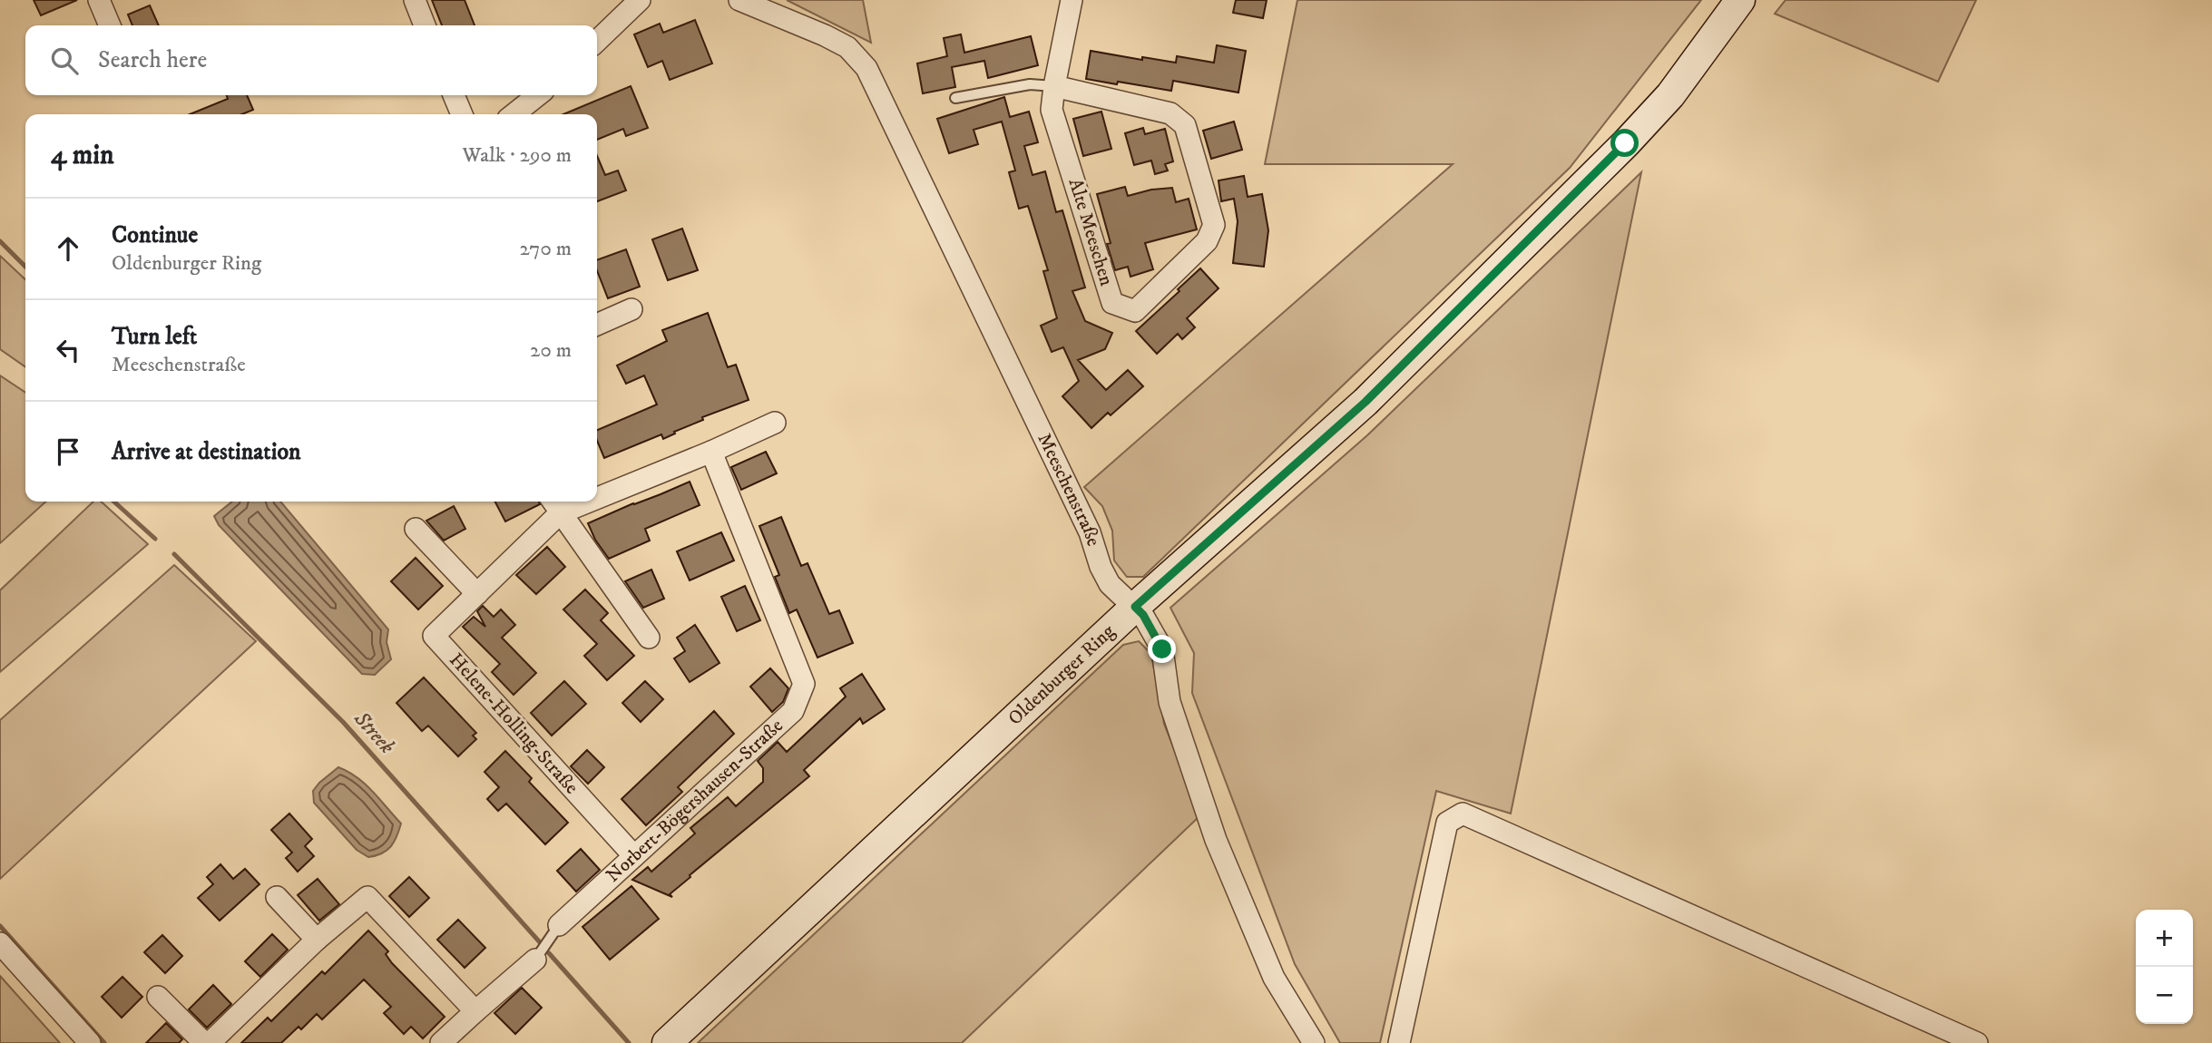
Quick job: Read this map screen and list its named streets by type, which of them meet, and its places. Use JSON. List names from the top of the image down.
{
  "streets": {
    "main road": ["Oldenburger Ring"],
    "street": [
      "Alte Meeschen",
      "Meeschenstraße",
      "Helene-Holling-Straße",
      "Norbert-Bögershausen-Straße"
    ]
  },
  "crossings": [
    ["Meeschenstraße", "Oldenburger Ring"],
    ["Helene-Holling-Straße", "Norbert-Bögershausen-Straße"]
  ],
  "water": ["Streek"],
  "page": {
    "search": "Search here",
    "heading": ["4 min", "Walk · 290 m"],
    "list": [
      ["Continue", "Oldenburger Ring", "270 m"],
      ["Turn left", "Meeschenstraße", "20 m"],
      "Arrive at destination"
    ],
    "map_buttons": ["+", "−"]
  }
}
